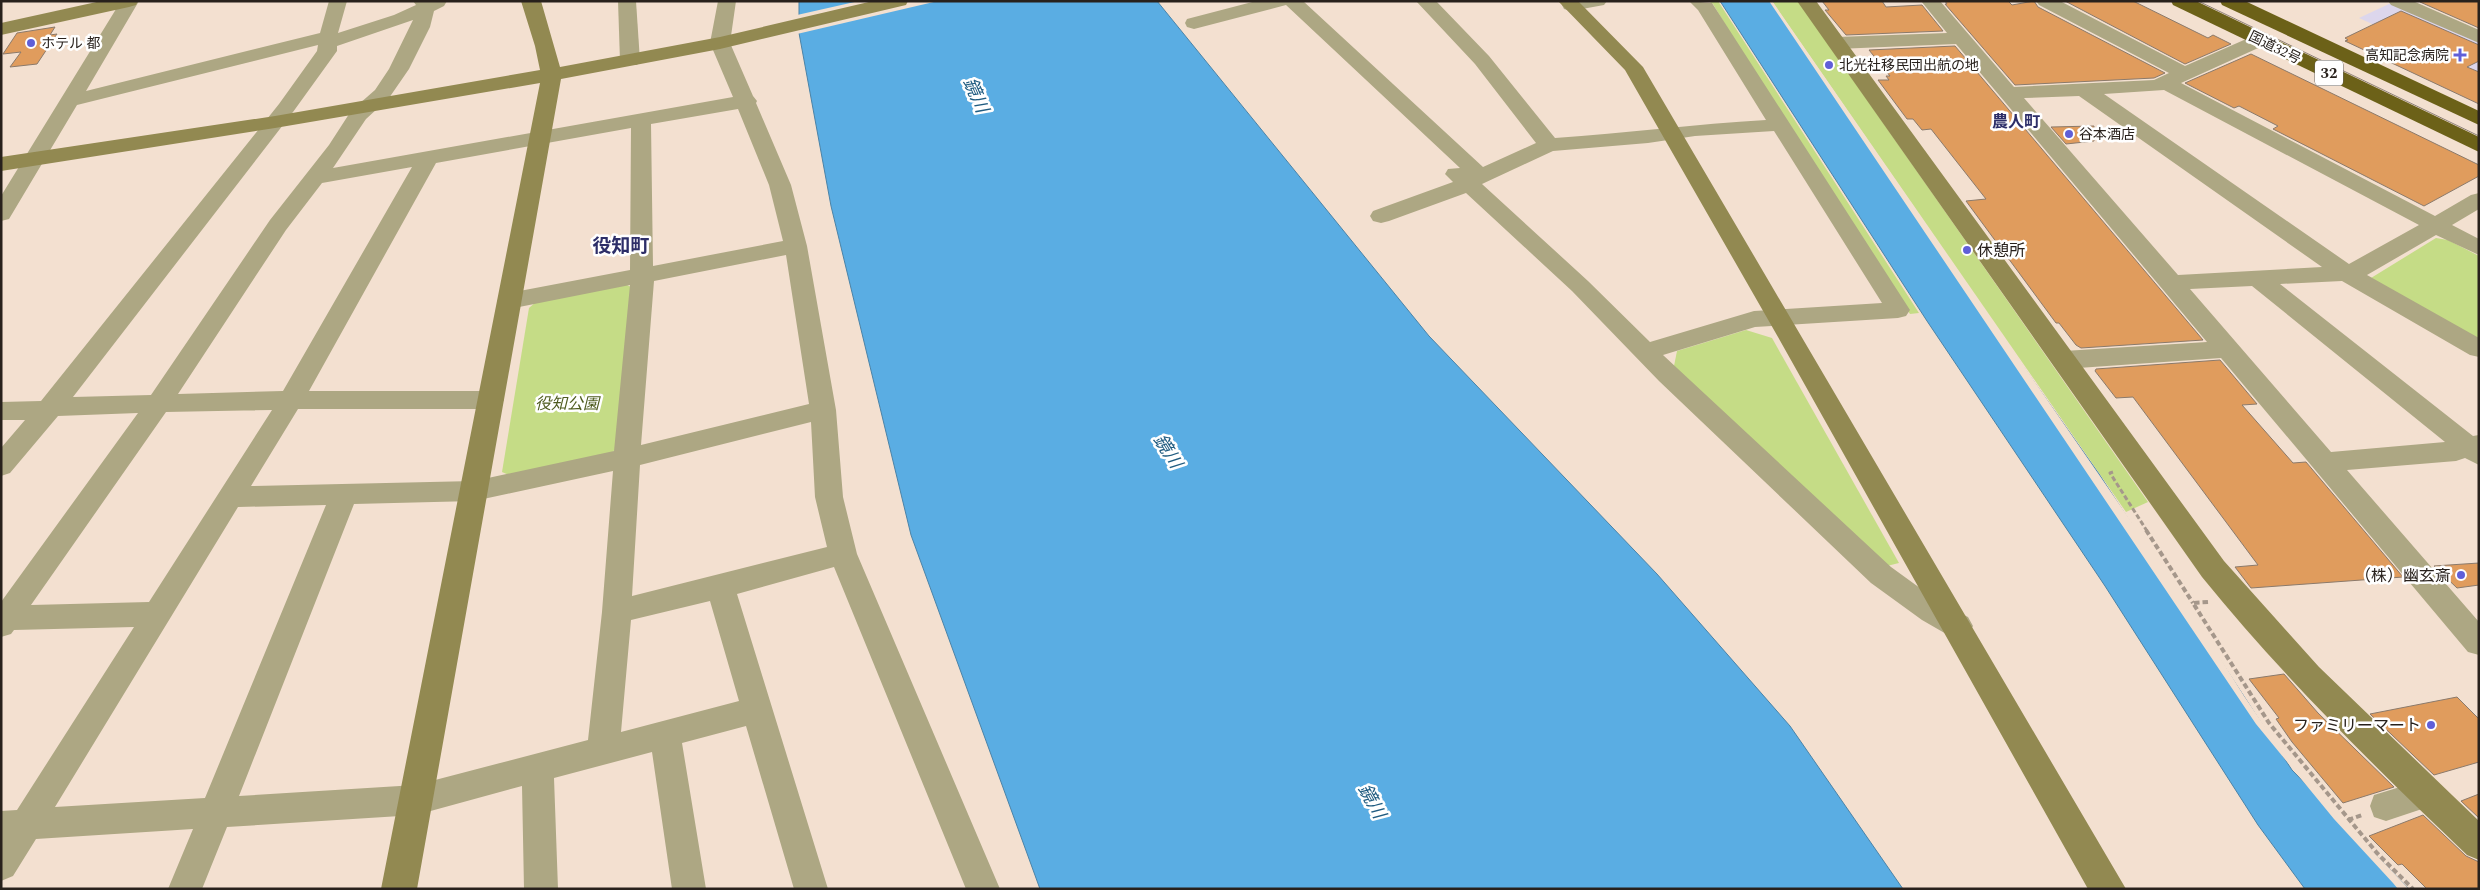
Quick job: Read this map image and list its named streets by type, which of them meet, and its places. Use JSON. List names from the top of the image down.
{
  "streets": {
    "highway": ["国道32号", "32"]
  },
  "districts": ["農人町", "役知町"],
  "water": ["鏡川"],
  "parks": ["役知公園"],
  "places": {
    "other": [
      "ホテル 都",
      "北光社移民団出航の地",
      "谷本酒店",
      "休憩所",
      "（株）幽玄斎",
      "ファミリーマート"
    ],
    "health": ["高知記念病院"]
  }
}
